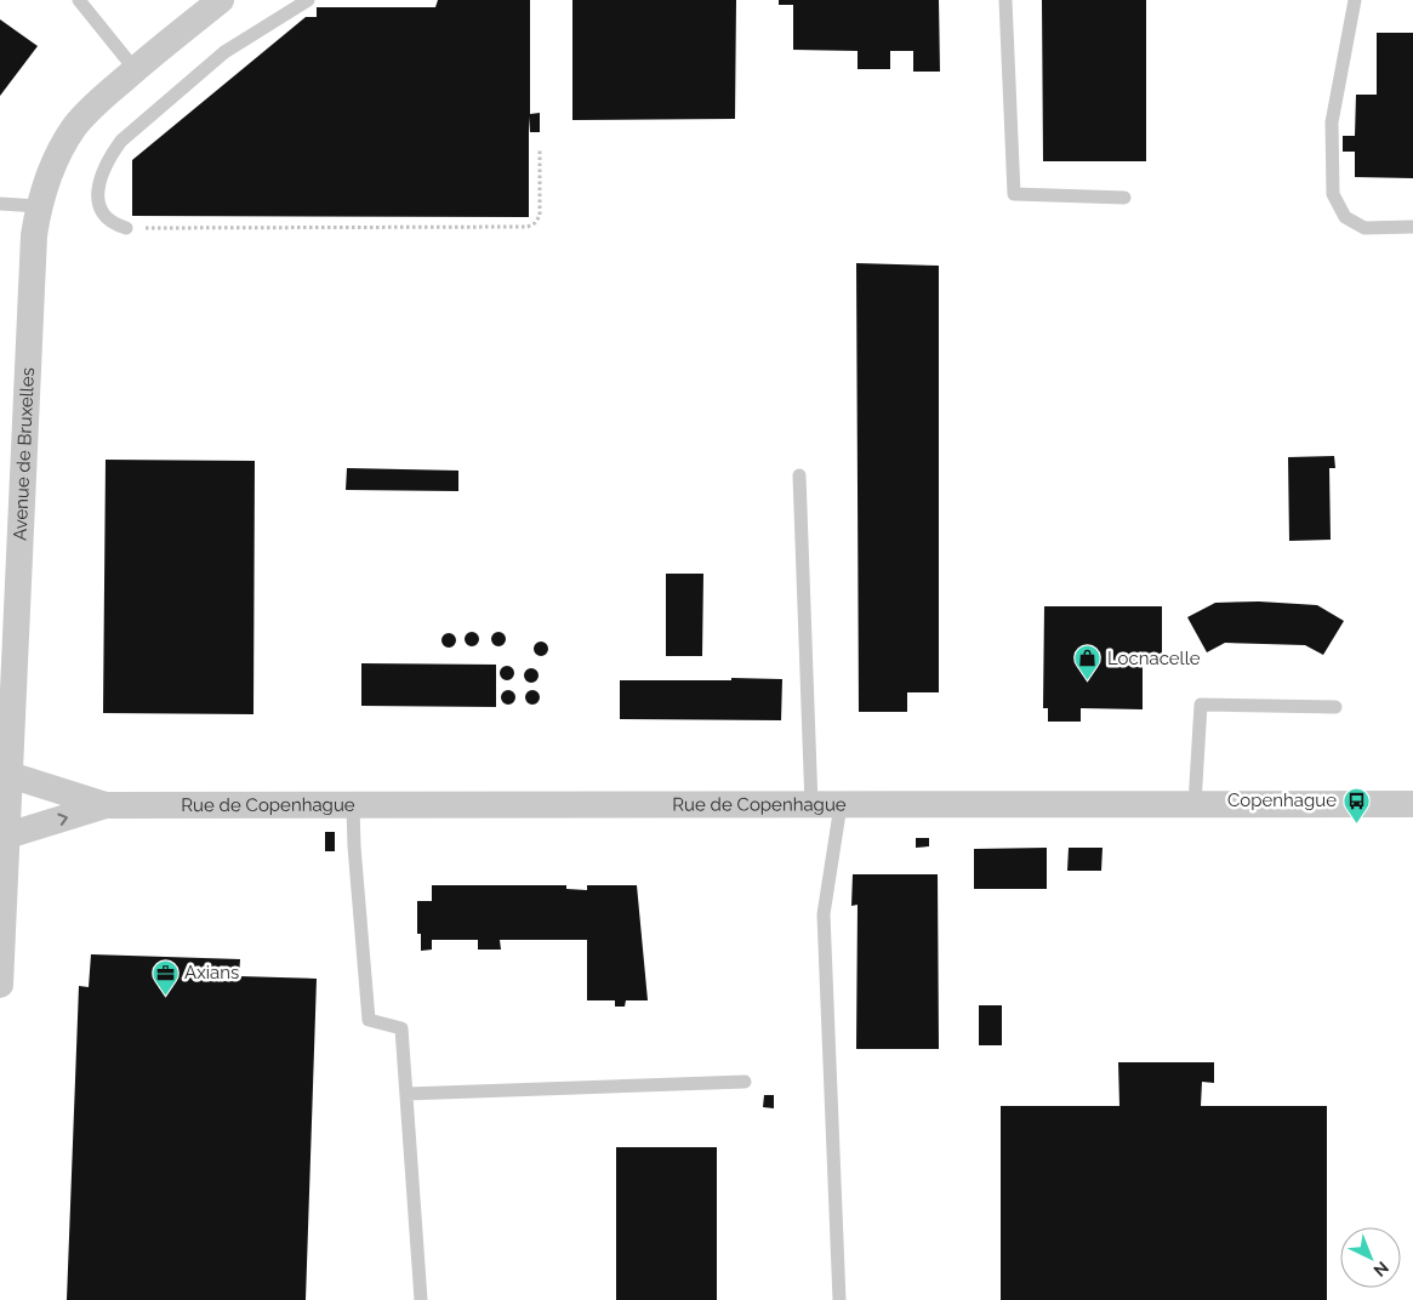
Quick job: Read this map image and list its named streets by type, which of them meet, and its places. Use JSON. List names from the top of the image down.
{
  "streets": {
    "street": ["Avenue de Bruxelles", "Rue de Copenhague"]
  },
  "crossings": [
    ["Avenue de Bruxelles", "Rue de Copenhague"]
  ],
  "places": {
    "shop": ["Locnacelle"],
    "bus stop": ["Copenhague"],
    "office": ["Axians"]
  },
  "north": "bottom right"
}
